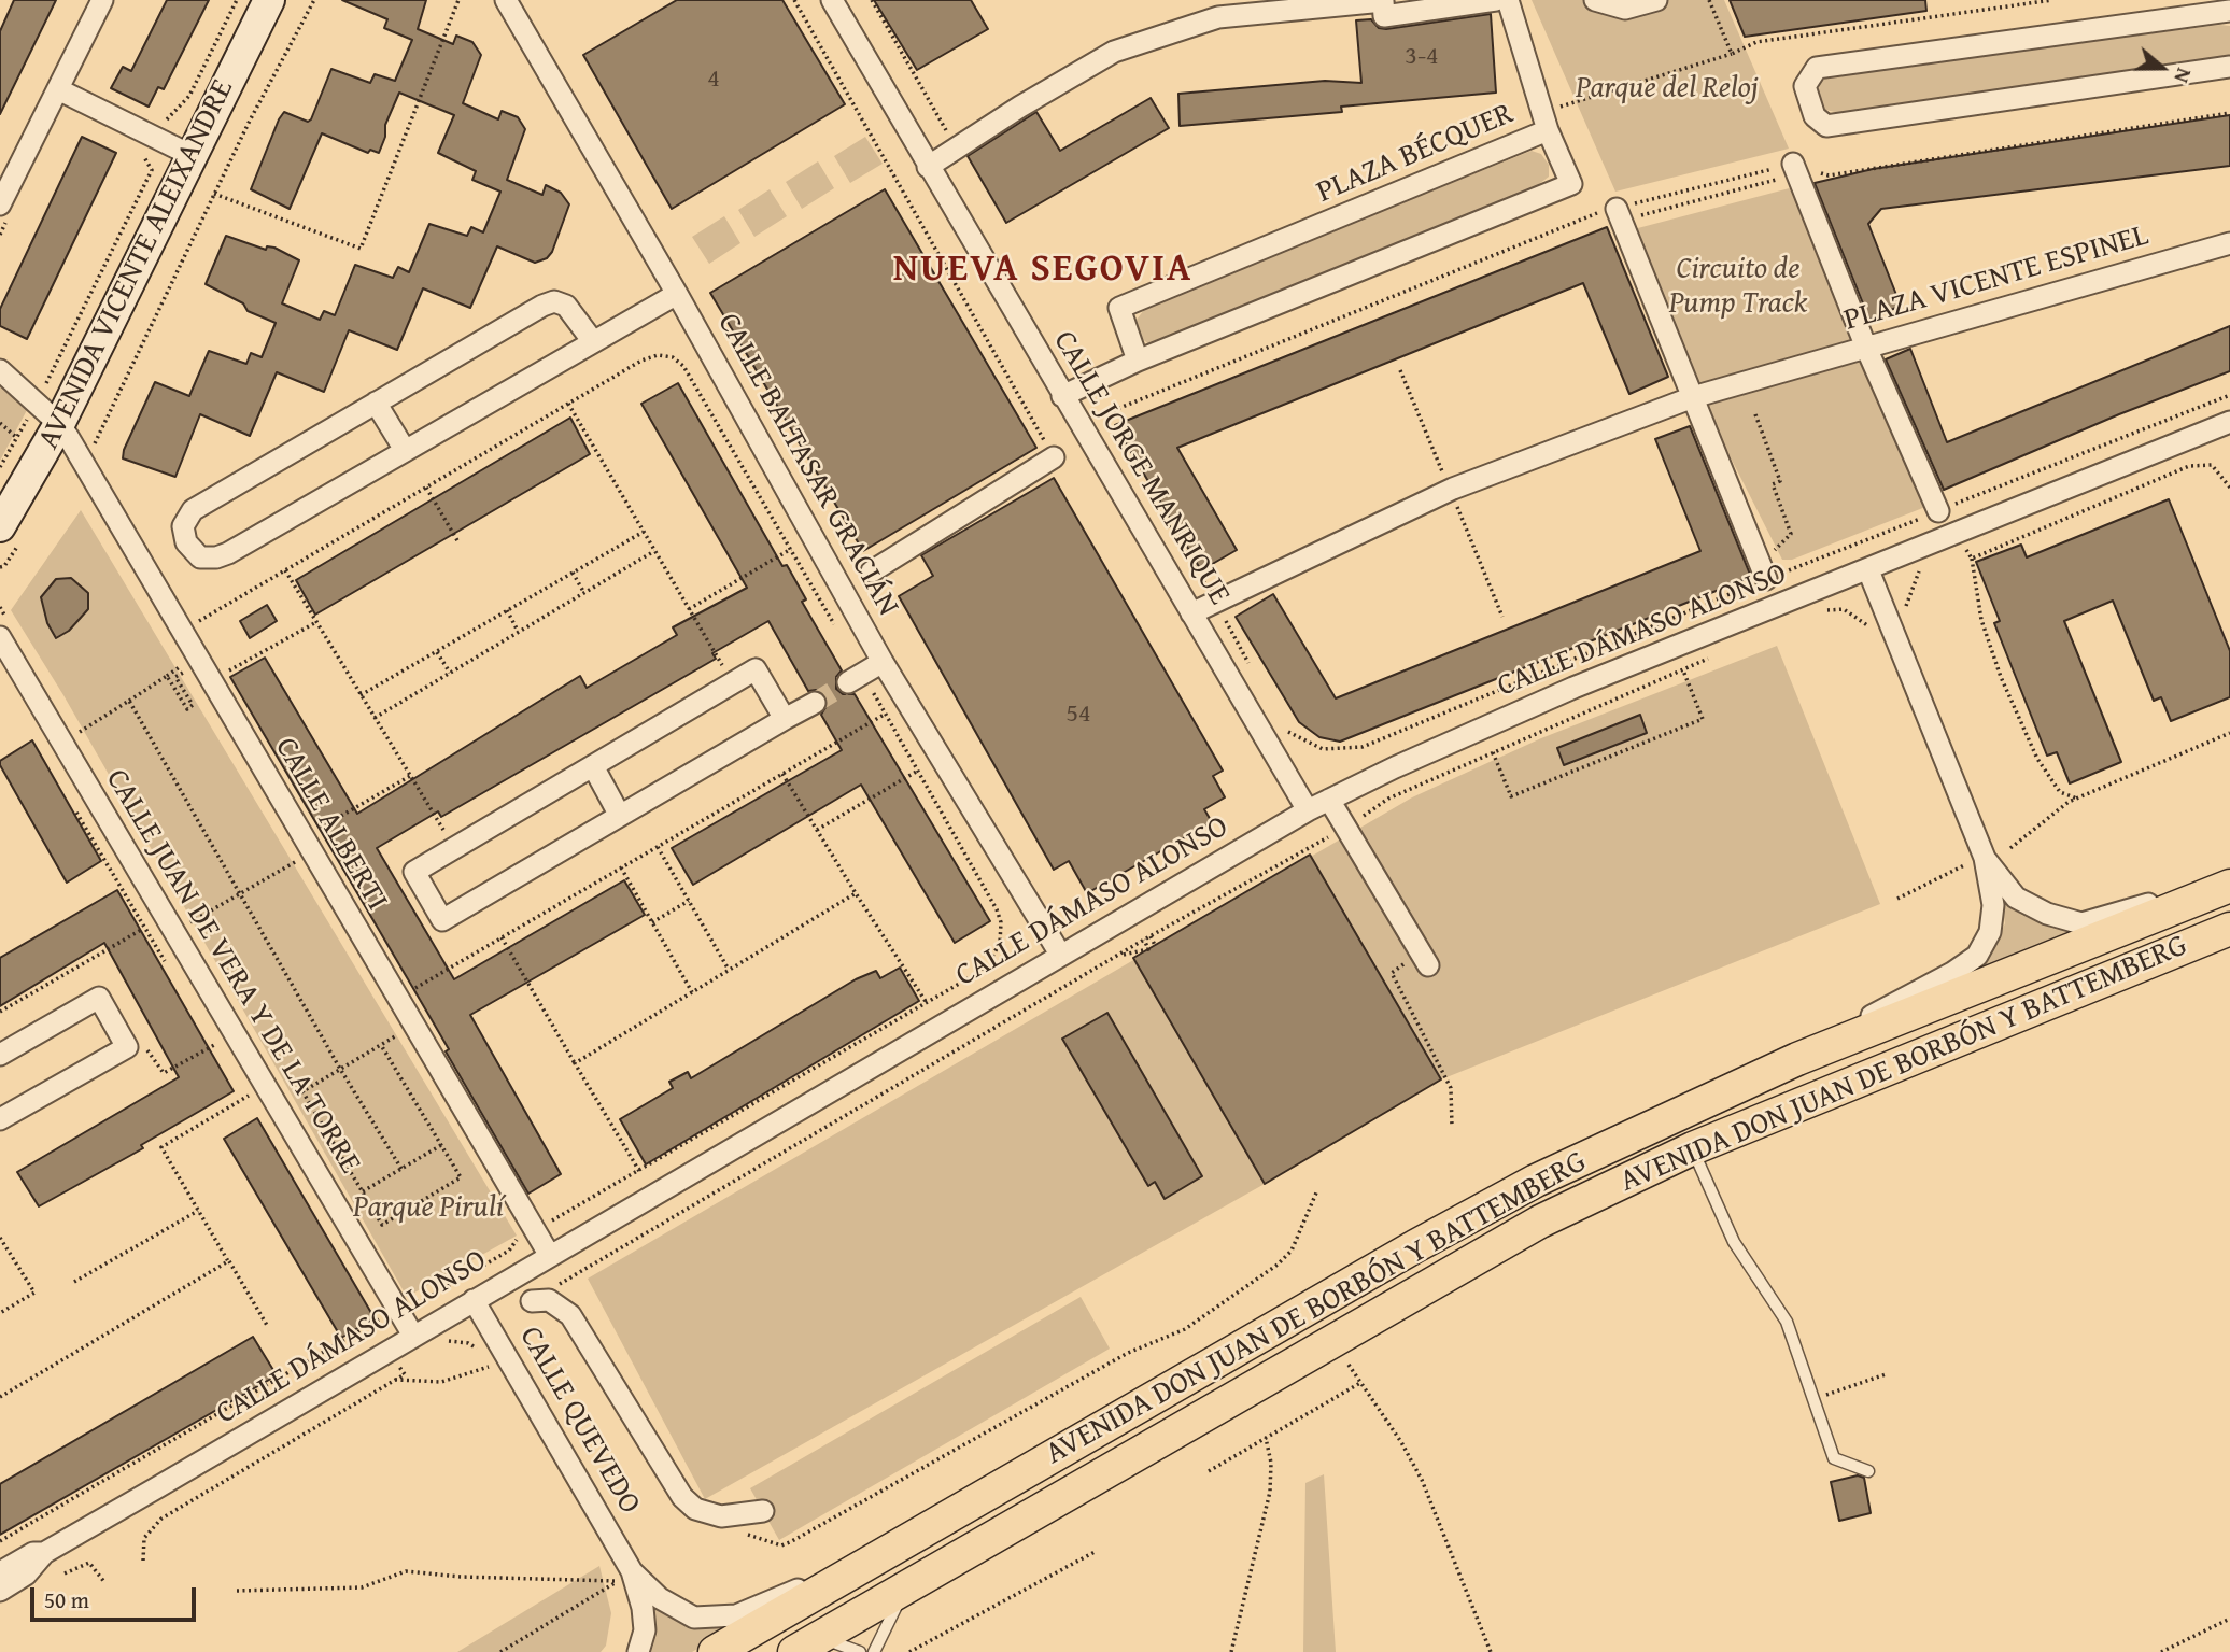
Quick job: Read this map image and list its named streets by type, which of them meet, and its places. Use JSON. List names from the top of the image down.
{
  "streets": {
    "main road": ["AVENIDA DON JUAN DE BORBÓN Y BATTEMBERG"],
    "street": [
      "PLAZA BÉCQUER",
      "AVENIDA VICENTE ALEIXANDRE",
      "PLAZA VICENTE ESPINEL",
      "CALLE BALTASAR GRACIÁN",
      "CALLE JORGE MANRIQUE",
      "CALLE DÁMASO ALONSO",
      "CALLE ALBERTI",
      "CALLE JUAN DE VERA Y DE LA TORRE",
      "CALLE QUEVEDO"
    ]
  },
  "crossings": [
    ["PLAZA BÉCQUER", "CALLE JORGE MANRIQUE"],
    ["AVENIDA VICENTE ALEIXANDRE", "CALLE ALBERTI"],
    ["PLAZA VICENTE ESPINEL", "CALLE JORGE MANRIQUE"],
    ["CALLE BALTASAR GRACIÁN", "CALLE DÁMASO ALONSO"],
    ["CALLE JORGE MANRIQUE", "CALLE DÁMASO ALONSO"],
    ["CALLE DÁMASO ALONSO", "CALLE ALBERTI"],
    ["CALLE DÁMASO ALONSO", "CALLE JUAN DE VERA Y DE LA TORRE"],
    ["CALLE DÁMASO ALONSO", "CALLE QUEVEDO"],
    ["AVENIDA DON JUAN DE BORBÓN Y BATTEMBERG", "CALLE QUEVEDO"]
  ],
  "districts": ["NUEVA SEGOVIA"],
  "parks": ["Parque del Reloj", "Circuito de Pump Track", "Parque Pirulí"],
  "house_numbers": ["3-4", "4", "54"],
  "scale_bar": "50 m",
  "north": "right"
}
